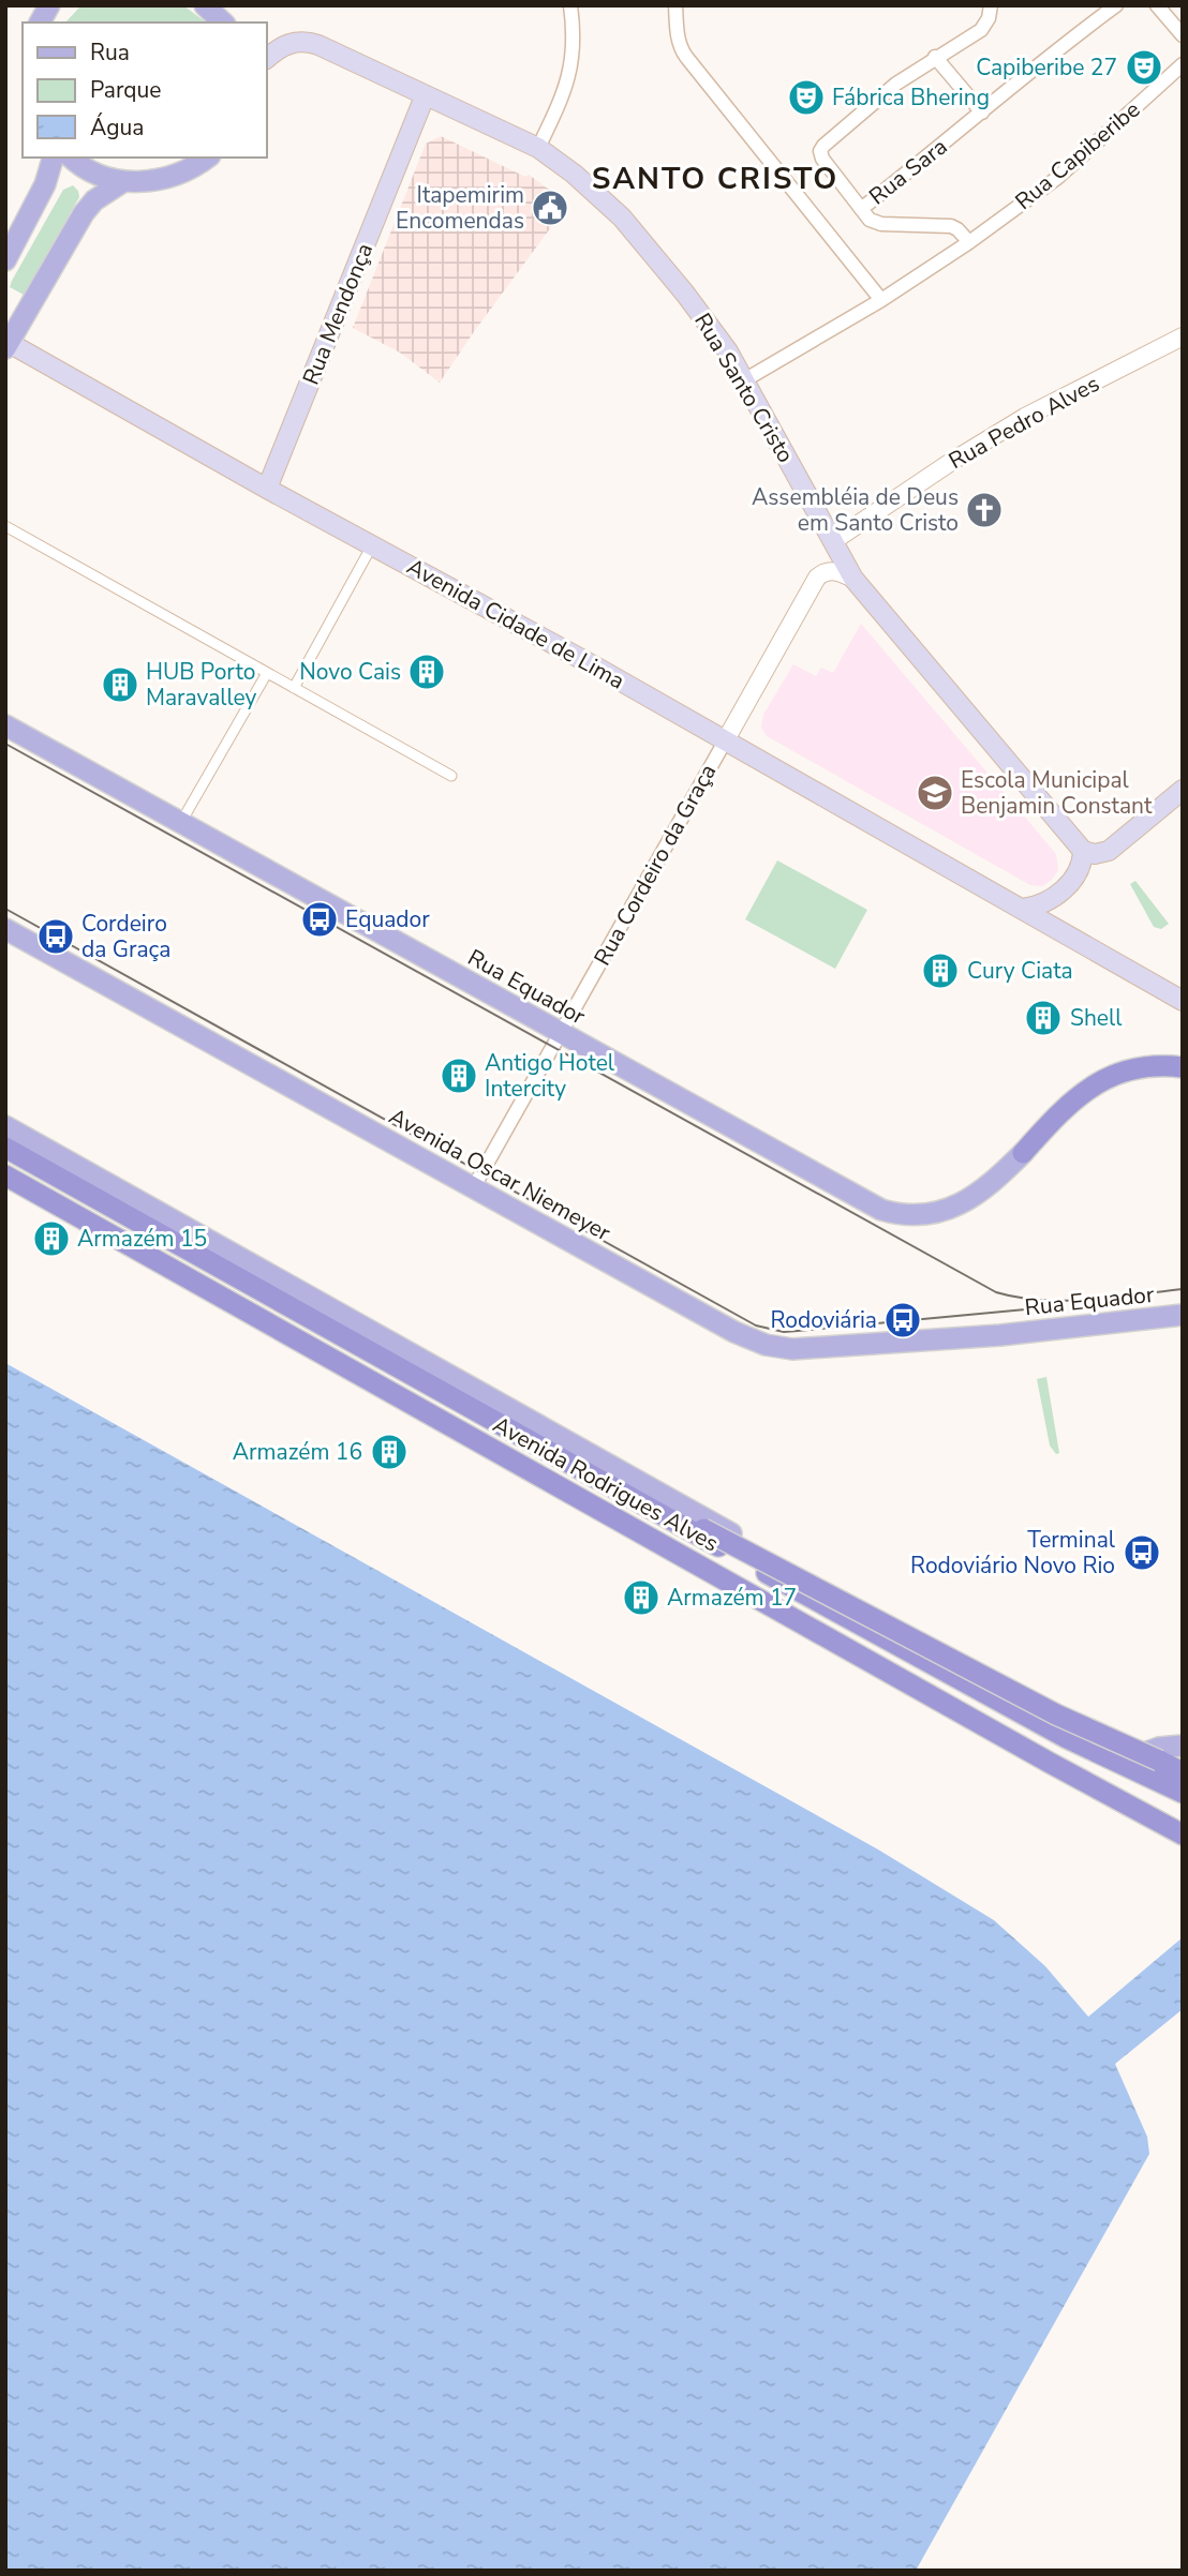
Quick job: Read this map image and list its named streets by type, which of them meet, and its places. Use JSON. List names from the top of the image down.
{
  "streets": {
    "highway": ["Avenida Rodrigues Alves"],
    "main road": [
      "Rua Mendonça",
      "Rua Santo Cristo",
      "Avenida Cidade de Lima",
      "Rua Equador",
      "Avenida Oscar Niemeyer"
    ],
    "street": [
      "Rua Capiberibe",
      "Rua Sara",
      "Rua Pedro Alves",
      "Rua Cordeiro da Graça"
    ]
  },
  "crossings": [
    ["Rua Capiberibe", "Rua Sara"],
    ["Rua Mendonça", "Rua Santo Cristo"],
    ["Rua Mendonça", "Avenida Cidade de Lima"],
    ["Rua Santo Cristo", "Rua Pedro Alves"],
    ["Rua Santo Cristo", "Rua Cordeiro da Graça"],
    ["Avenida Cidade de Lima", "Rua Cordeiro da Graça"],
    ["Rua Cordeiro da Graça", "Rua Equador"],
    ["Rua Cordeiro da Graça", "Avenida Oscar Niemeyer"],
    ["Rua Equador", "Avenida Oscar Niemeyer"]
  ],
  "districts": ["SANTO CRISTO"],
  "places": {
    "theatre": ["Capiberibe 27", "Fábrica Bhering"],
    "public building": ["Itapemirim Encomendas"],
    "church": ["Assembléia de Deus em Santo Cristo"],
    "building": [
      "Novo Cais",
      "HUB Porto Maravalley",
      "Cury Ciata",
      "Shell",
      "Antigo Hotel Intercity",
      "Armazém 15",
      "Armazém 16",
      "Armazém 17"
    ],
    "school or university": ["Escola Municipal Benjamin Constant"],
    "bus stop": [
      "Equador",
      "Cordeiro da Graça",
      "Rodoviária",
      "Terminal Rodoviário Novo Rio"
    ]
  },
  "legend": ["Rua", "Parque", "Água"]
}
